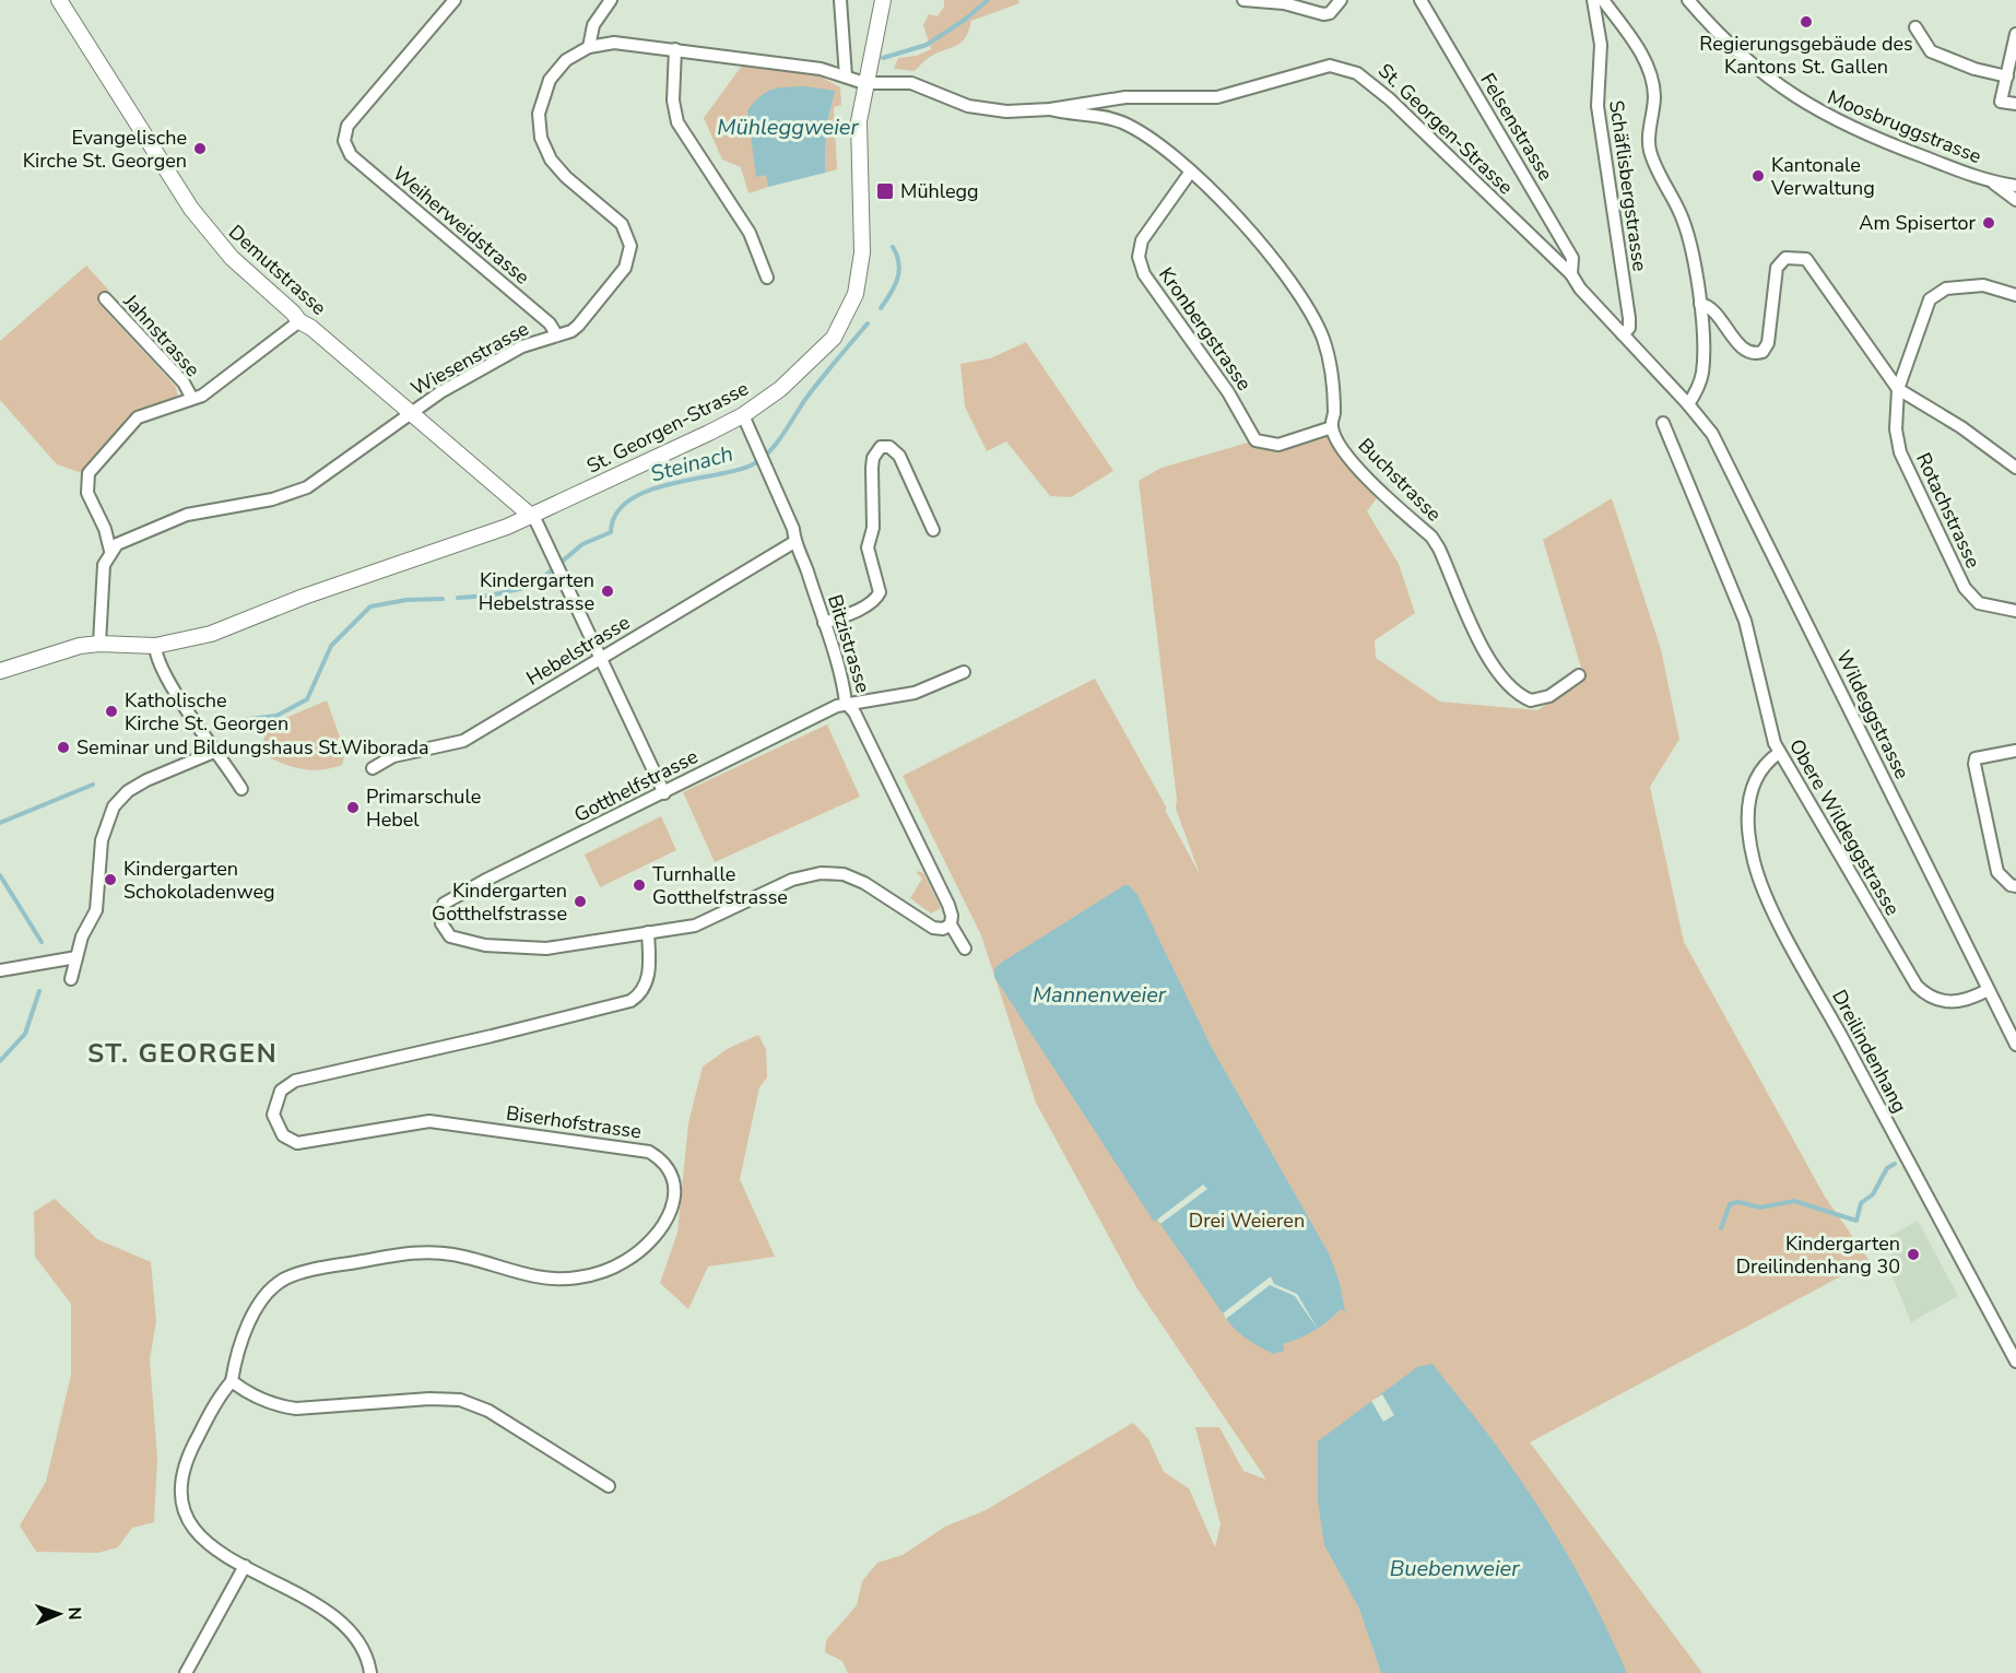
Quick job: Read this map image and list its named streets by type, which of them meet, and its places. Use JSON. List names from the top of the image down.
{
  "streets": {
    "street": [
      "Felsenstrasse",
      "Moosbruggstrasse",
      "St. Georgen-Strasse",
      "Schäflisbergstrasse",
      "Weiherweidstrasse",
      "Demutstrasse",
      "Kronbergstrasse",
      "Jahnstrasse",
      "Wiesenstrasse",
      "Buchstrasse",
      "Rotachstrasse",
      "Bitzistrasse",
      "Hebelstrasse",
      "Wildeggstrasse",
      "Gotthelfstrasse",
      "Obere Wildeggstrasse",
      "Dreilindenhang",
      "Biserhofstrasse"
    ]
  },
  "crossings": [
    ["Felsenstrasse", "St. Georgen-Strasse"],
    ["St. Georgen-Strasse", "Schäflisbergstrasse"],
    ["St. Georgen-Strasse", "Demutstrasse"],
    ["St. Georgen-Strasse", "Wiesenstrasse"],
    ["St. Georgen-Strasse", "Bitzistrasse"],
    ["St. Georgen-Strasse", "Wildeggstrasse"],
    ["Weiherweidstrasse", "Wiesenstrasse"],
    ["Demutstrasse", "Wiesenstrasse"],
    ["Kronbergstrasse", "Buchstrasse"],
    ["Bitzistrasse", "Hebelstrasse"],
    ["Bitzistrasse", "Gotthelfstrasse"],
    ["Wildeggstrasse", "Obere Wildeggstrasse"],
    ["Gotthelfstrasse", "Biserhofstrasse"],
    ["Obere Wildeggstrasse", "Dreilindenhang"]
  ],
  "districts": ["ST. GEORGEN"],
  "water": [
    "Mühleggweier",
    "Steinach",
    "Mannenweier",
    "Buebenweier"
  ],
  "parks": ["Drei Weieren"],
  "places": {
    "other": [
      "Regierungsgebäude des Kantons St. Gallen",
      "Evangelische Kirche St. Georgen",
      "Kantonale Verwaltung",
      "Am Spisertor",
      "Kindergarten Hebelstrasse",
      "Katholische Kirche St. Georgen",
      "Seminar und Bildungshaus St.Wiborada",
      "Primarschule Hebel",
      "Kindergarten Schokoladenweg",
      "Turnhalle Gotthelfstrasse",
      "Kindergarten Gotthelfstrasse",
      "Kindergarten Dreilindenhang 30"
    ],
    "transit": ["Mühlegg"]
  },
  "north": "right"
}
